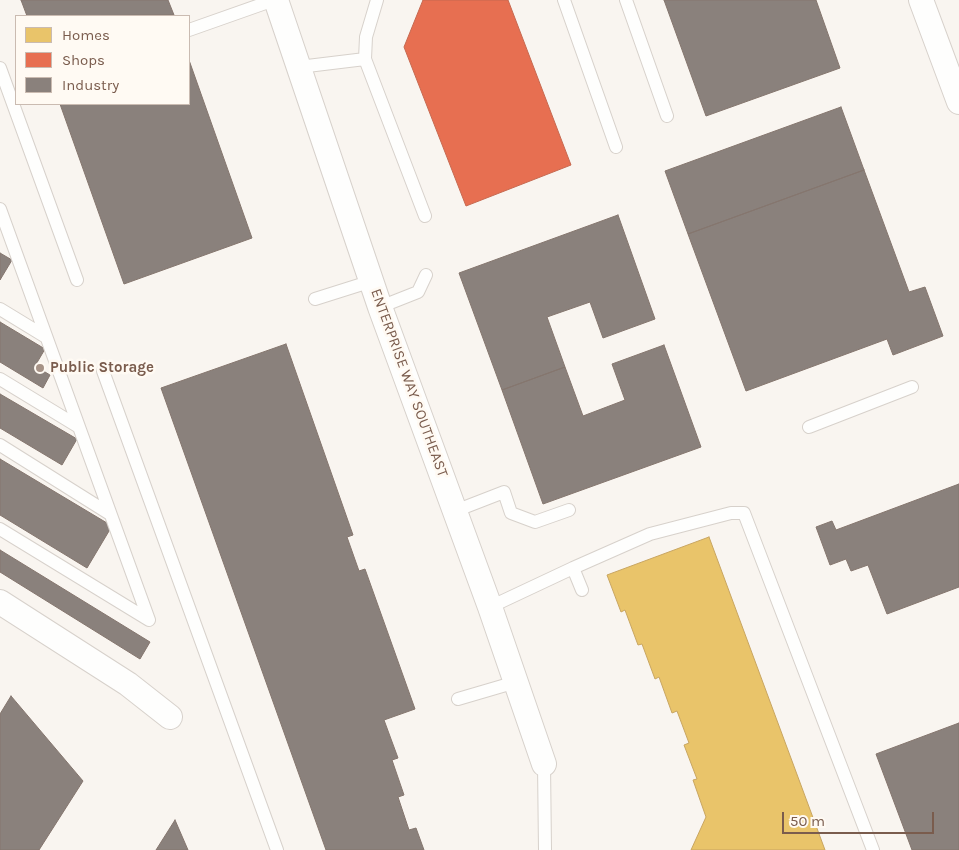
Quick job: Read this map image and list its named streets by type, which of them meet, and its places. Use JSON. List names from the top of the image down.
{
  "streets": {
    "street": ["ENTERPRISE WAY SOUTHEAST"]
  },
  "places": ["Public Storage"],
  "legend": ["Homes", "Shops", "Industry"],
  "scale_bar": "50 m"
}
